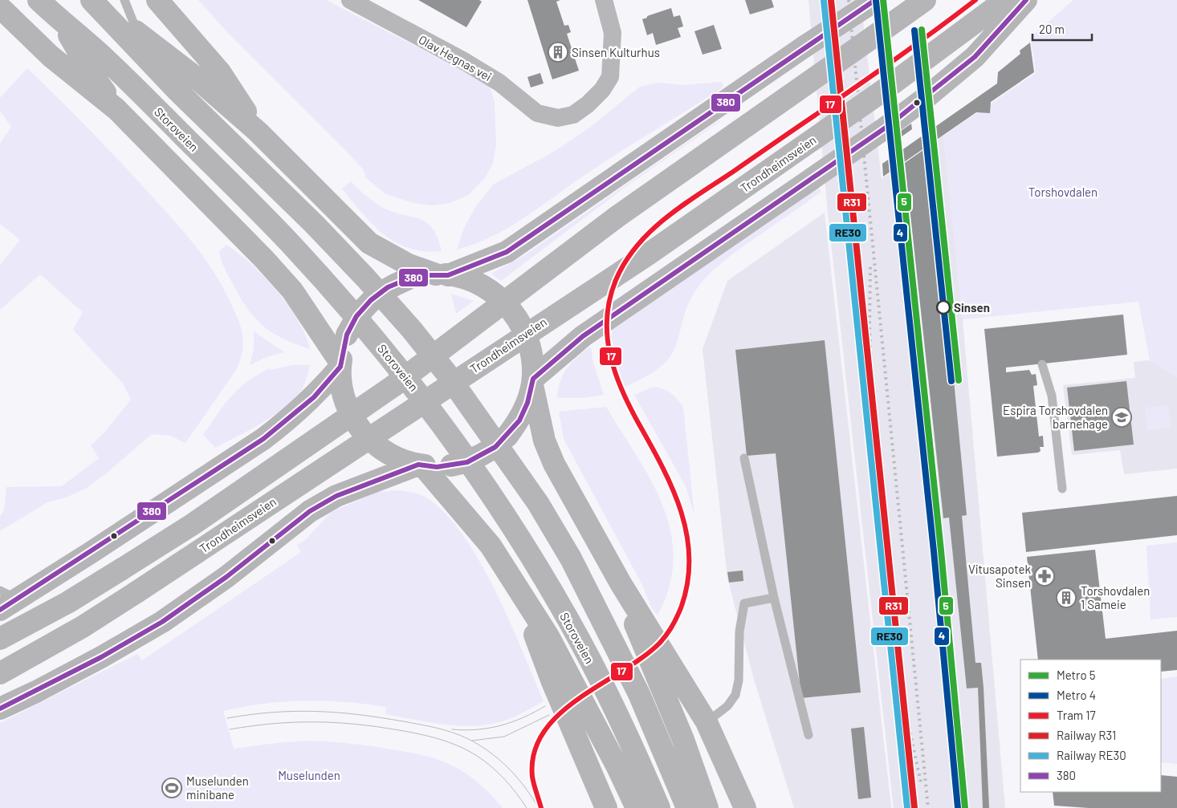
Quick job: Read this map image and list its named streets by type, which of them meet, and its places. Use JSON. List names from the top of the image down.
{
  "streets": {
    "highway": ["Storoveien", "Trondheimsveien"],
    "street": ["Olav Hegnas vei"]
  },
  "parks": ["Torshovdalen", "Muselunden"],
  "places": {
    "building": ["Sinsen Kulturhus", "Torshovdalen 1 Sameie"],
    "other": ["Sinsen"],
    "school or university": ["Espira Torshovdalen barnehage"],
    "pharmacy": ["Vitusapotek Sinsen"],
    "sports": ["Muselunden minibane"]
  },
  "lines": [
    "metro line 5",
    "tram line 17",
    "rail line R31",
    "transit line 380",
    "metro line 4",
    "rail line RE30"
  ],
  "legend": [
    "Metro 5",
    "Metro 4",
    "Tram 17",
    "Railway R31",
    "Railway RE30",
    "380"
  ],
  "scale_bar": "20 m"
}
